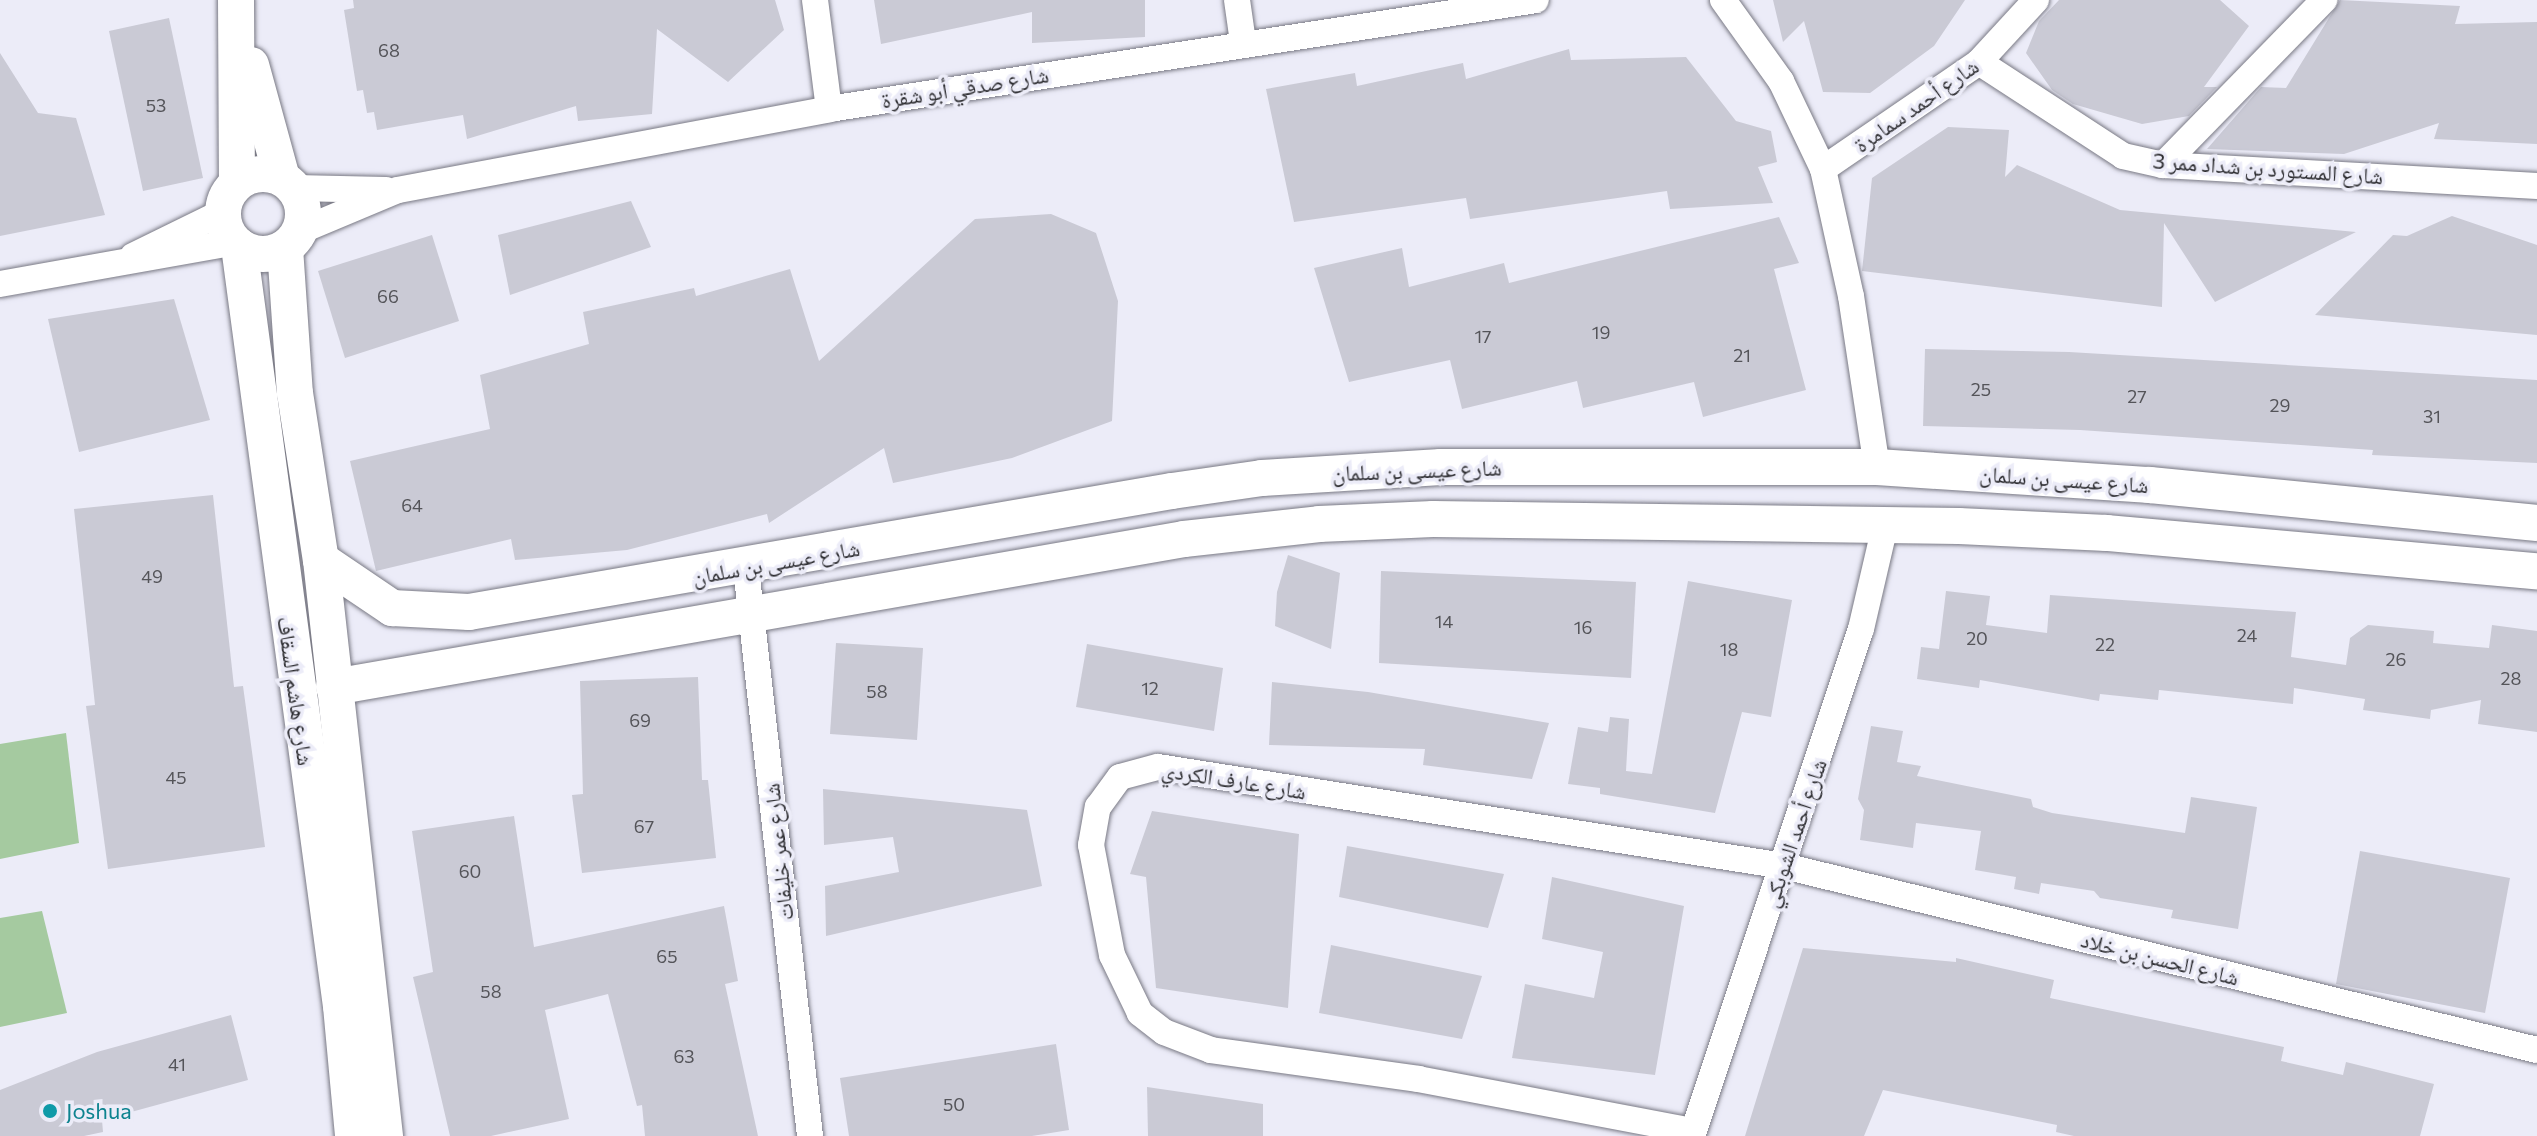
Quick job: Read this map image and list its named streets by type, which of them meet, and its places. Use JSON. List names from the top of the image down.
{
  "streets": {
    "street": [
      "شارع صدقي أبو شقرة",
      "شارع أحمد سمامرة",
      "شارع المستورد بن شداد ممر 3",
      "شارع عيسى بن سلمان",
      "شارع هاشم السقاف",
      "شارع عارف الكردي",
      "شارع أحمد الشوبكي",
      "شارع عمر خليفات",
      "شارع الحسن بن خلاد"
    ]
  },
  "crossings": [
    ["شارع صدقي أبو شقرة", "شارع هاشم السقاف"],
    ["شارع أحمد سمامرة", "شارع المستورد بن شداد ممر 3"],
    ["شارع عيسى بن سلمان", "شارع هاشم السقاف"],
    ["شارع عيسى بن سلمان", "شارع عمر خليفات"],
    ["شارع عارف الكردي", "شارع أحمد الشوبكي"],
    ["شارع عارف الكردي", "شارع الحسن بن خلاد"],
    ["شارع أحمد الشوبكي", "شارع الحسن بن خلاد"]
  ],
  "places": ["Joshua"],
  "house_numbers": [
    "68",
    "53",
    "66",
    "19",
    "17",
    "21",
    "25",
    "27",
    "29",
    "31",
    "64",
    "49",
    "14",
    "16",
    "24",
    "20",
    "22",
    "18",
    "26",
    "28",
    "12",
    "58",
    "69",
    "45",
    "67",
    "60",
    "65",
    "58",
    "63",
    "41",
    "50"
  ]
}
